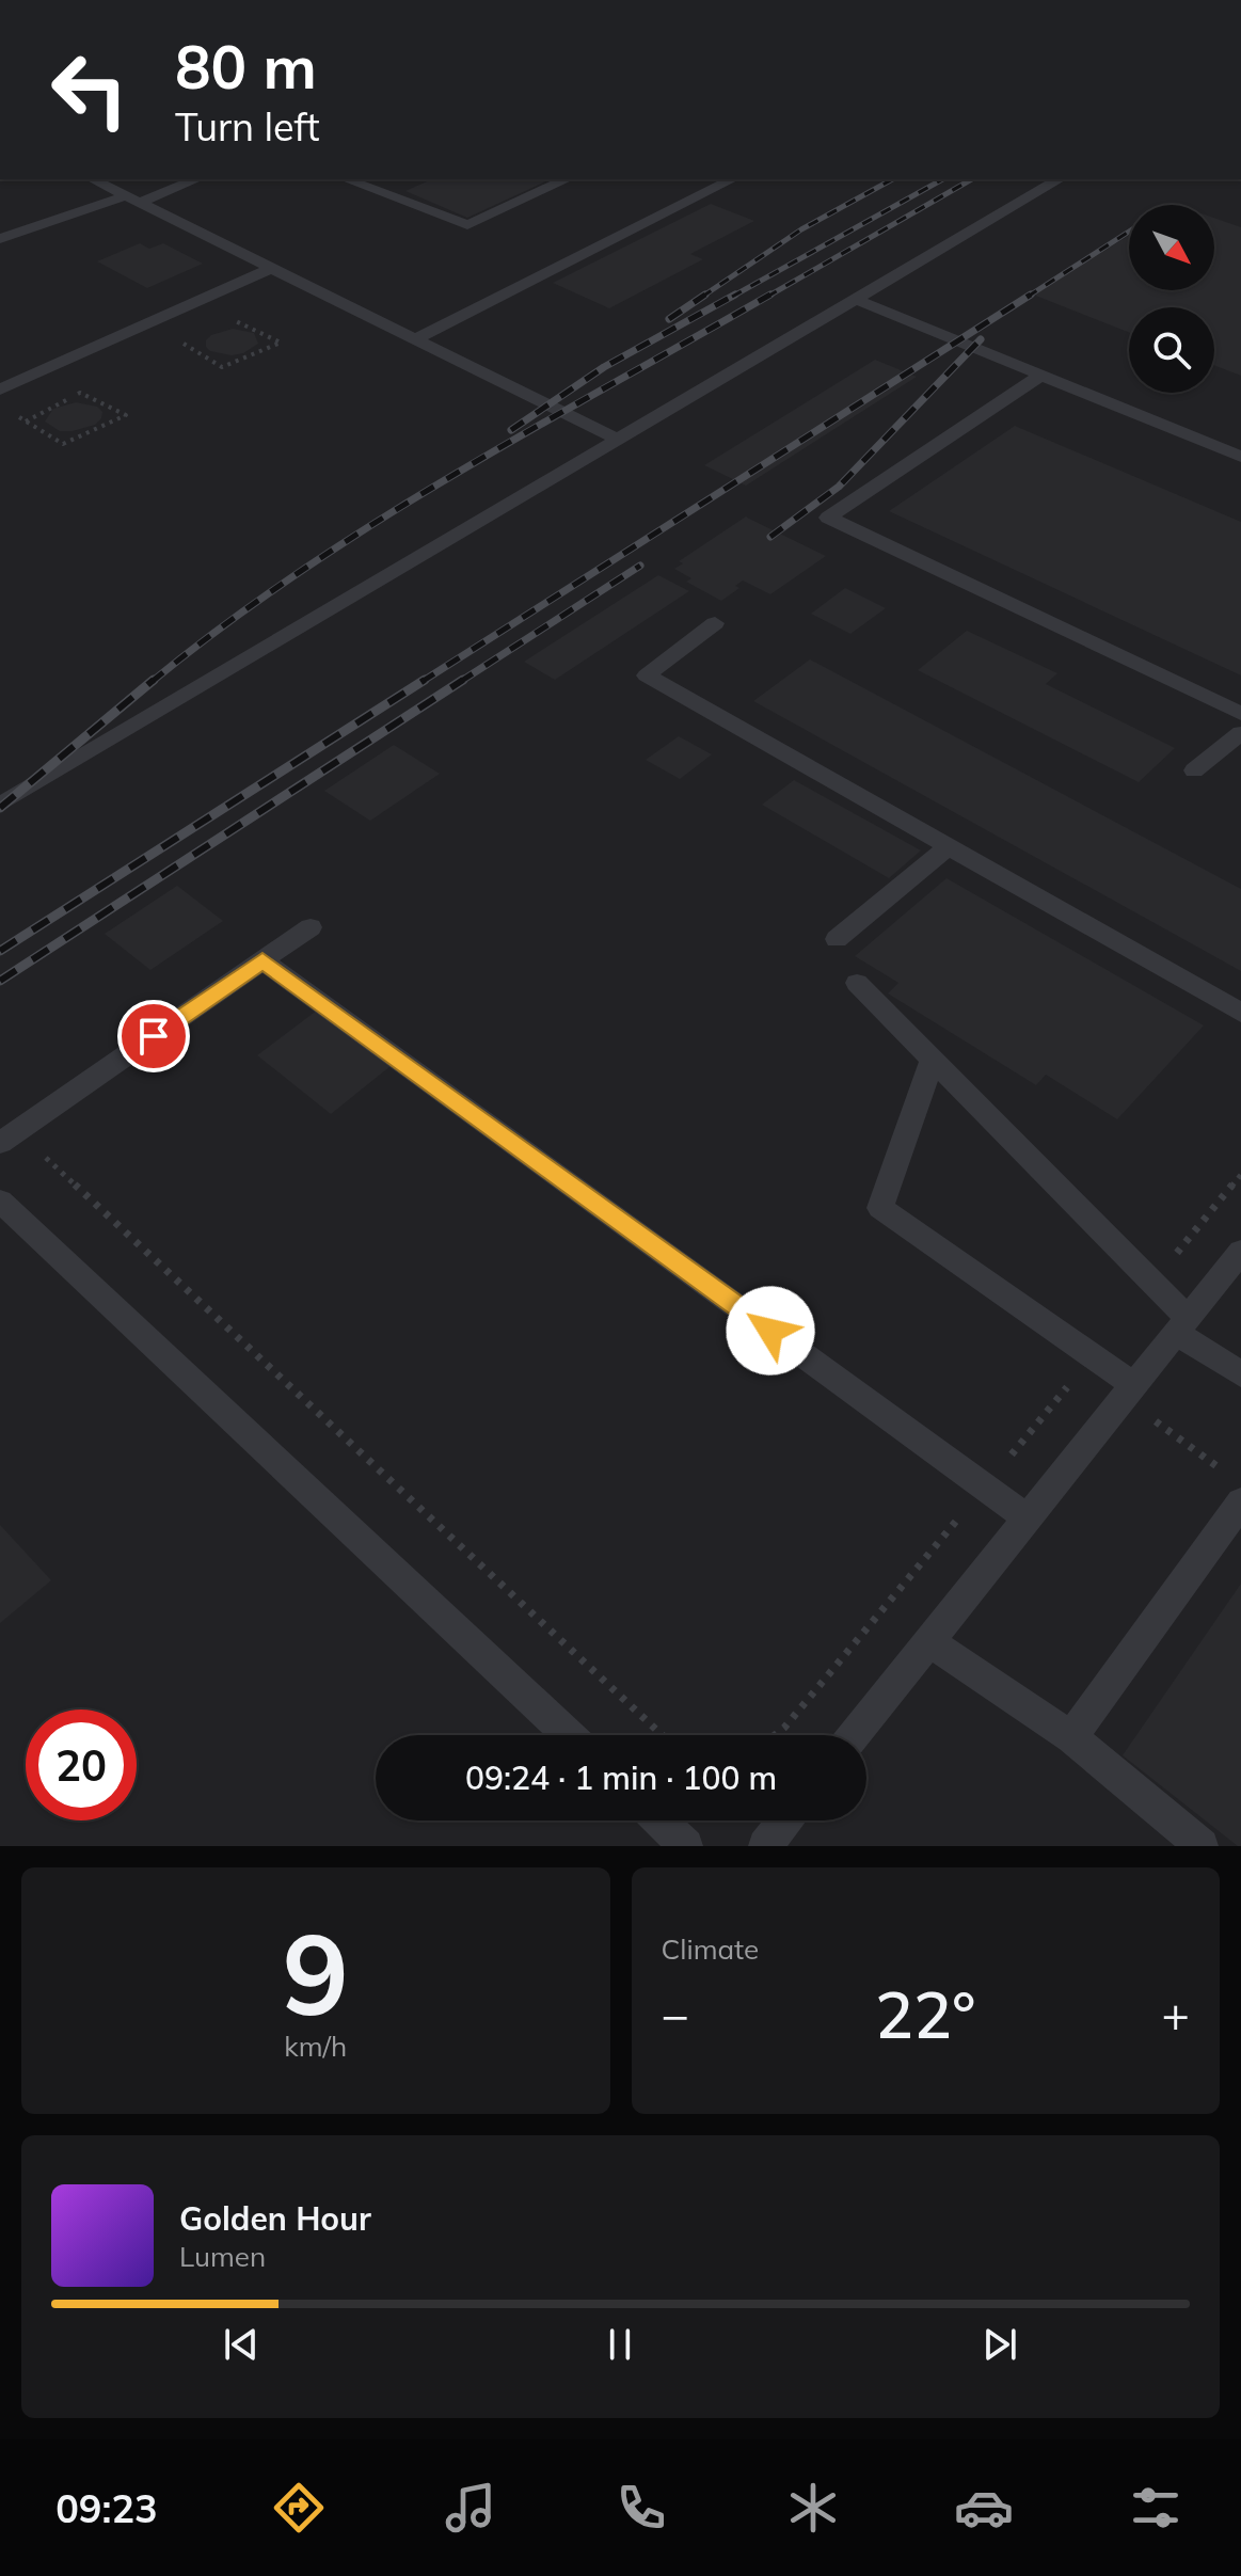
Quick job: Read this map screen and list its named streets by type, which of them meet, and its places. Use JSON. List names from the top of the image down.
{
  "north": "bottom right",
  "page": {
    "turn": ["80 m", "Turn left"],
    "limit": "20",
    "trip": "09:24 · 1 min · 100 m",
    "tile": [
      ["9", "km/h"],
      "Climate"
    ],
    "heat": ["−", "22°", "+"],
    "song": ["Golden Hour", "Lumen"],
    "tabs": "09:23"
  }
}
